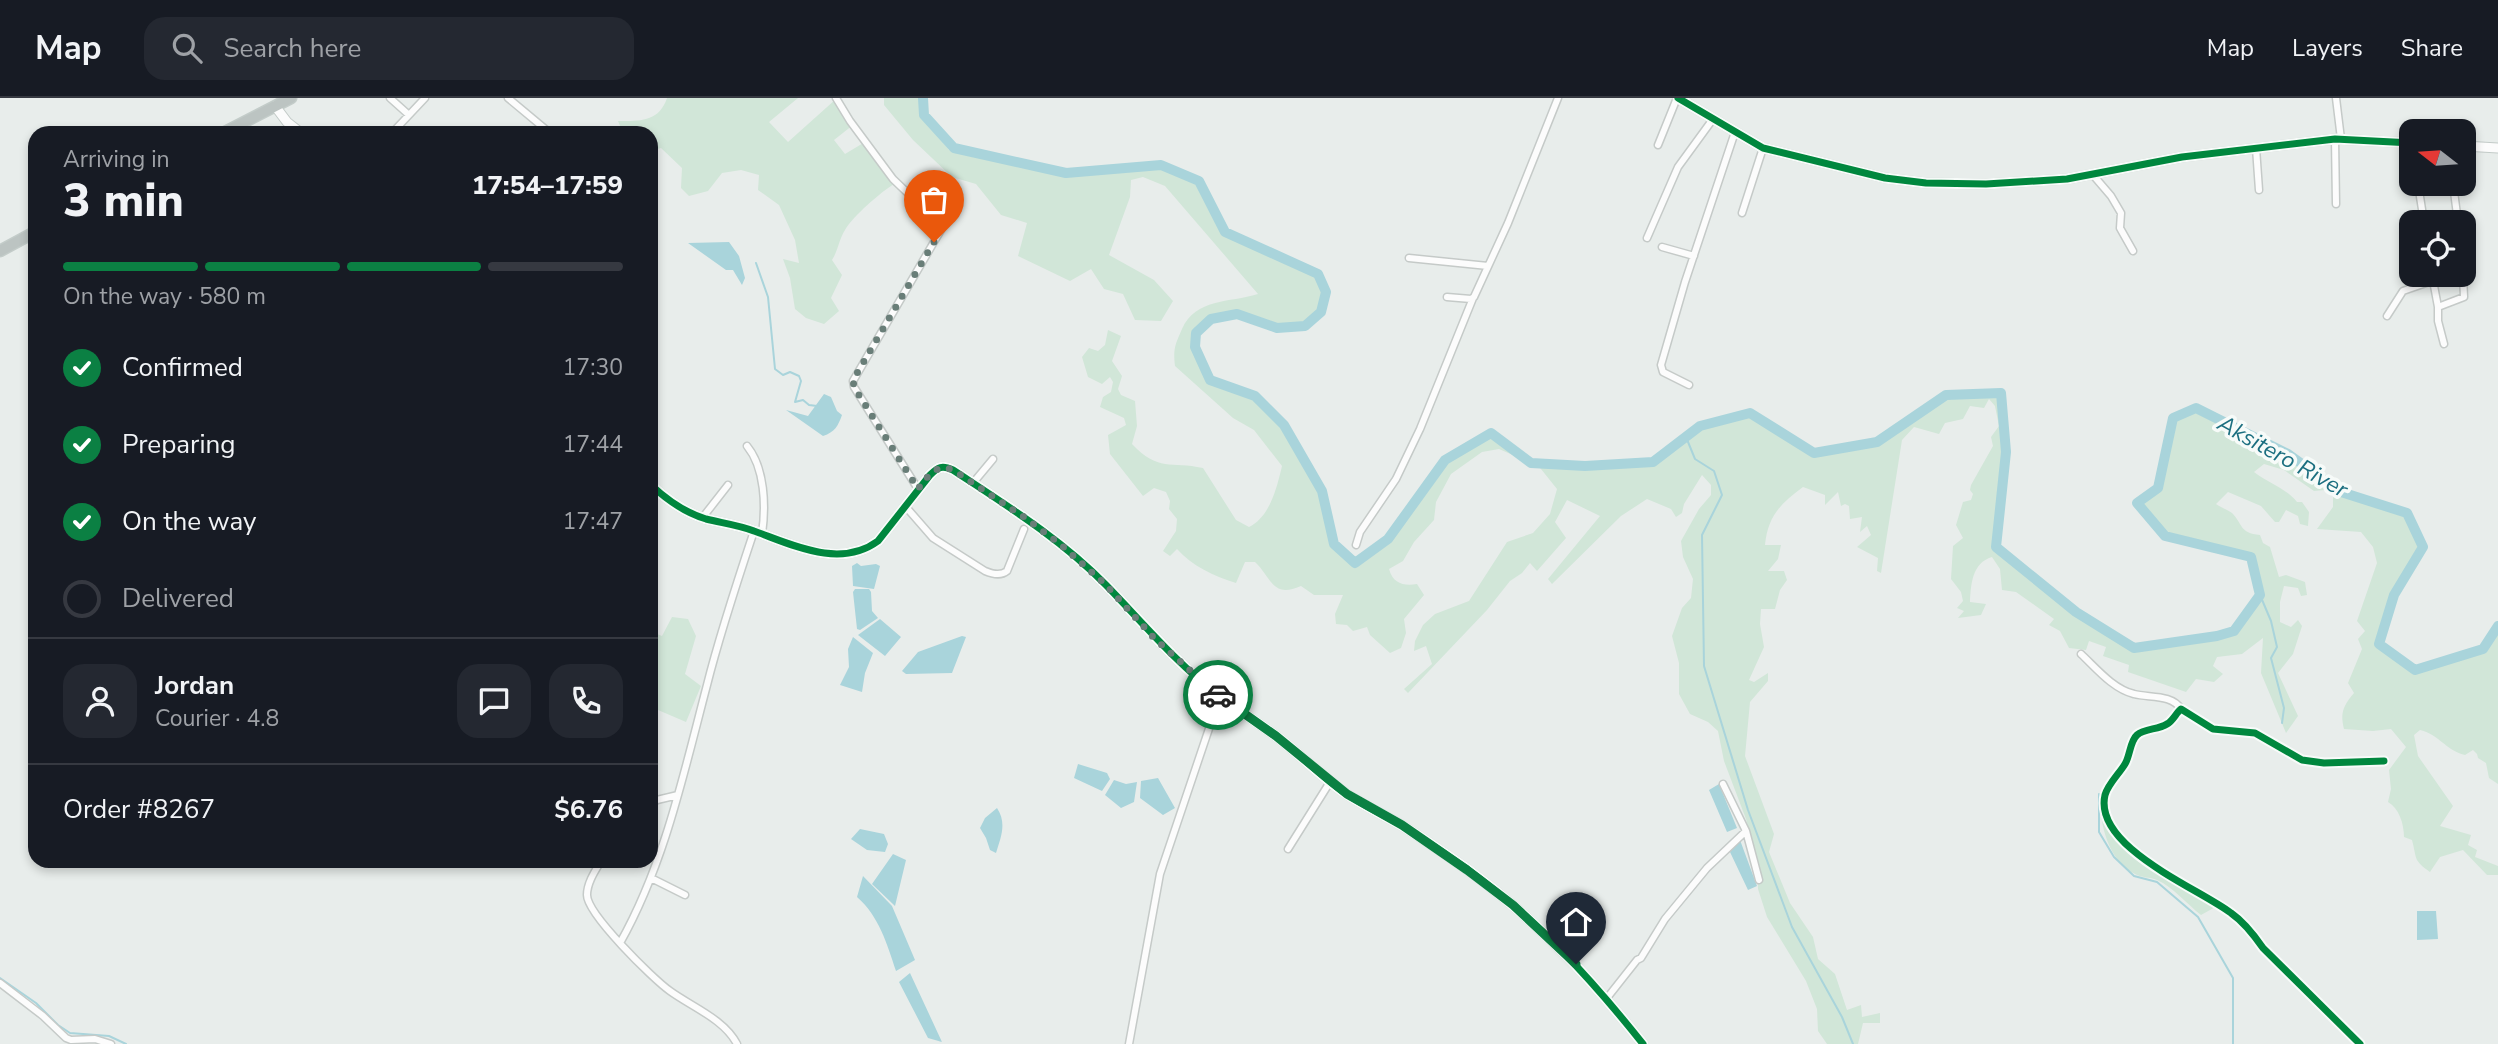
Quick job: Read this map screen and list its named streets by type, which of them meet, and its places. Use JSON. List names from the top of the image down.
{
  "water": ["Aksitero River"],
  "north": "left",
  "page": {
    "header": "Map",
    "search": "Search here",
    "nav": ["Map", "Layers", "Share"],
    "heading": ["3 min", "Arriving in", "17:54–17:59"],
    "panel": [
      "Jordan",
      "Courier · 4.8",
      "Order #8267",
      "$6.76"
    ],
    "bar": "On the way · 580 m",
    "list": [
      ["Confirmed", "17:30"],
      ["Preparing", "17:44"],
      ["On the way", "17:47"],
      "Delivered"
    ]
  }
}
